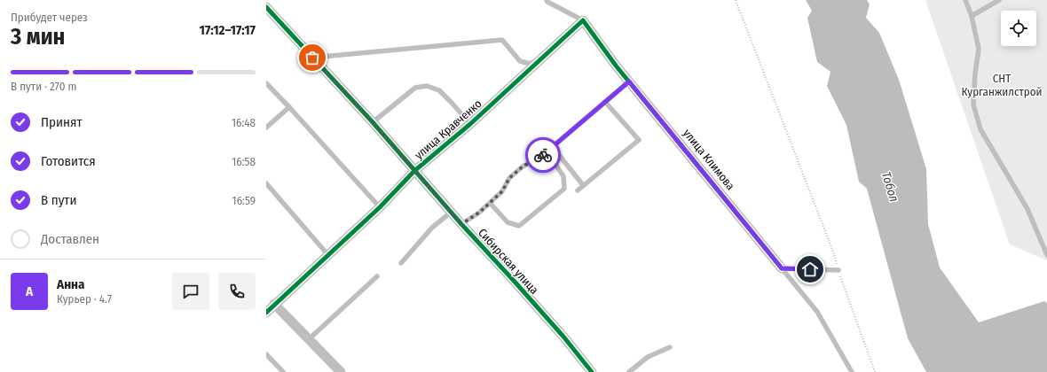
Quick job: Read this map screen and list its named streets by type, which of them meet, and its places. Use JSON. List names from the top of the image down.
{
  "streets": {
    "street": ["улица Кравченко", "улица Климова", "Сибирская улица"]
  },
  "crossings": [
    ["улица Кравченко", "улица Климова"],
    ["улица Кравченко", "Сибирская улица"]
  ],
  "water": ["Тобол"],
  "parks": ["СНТ Курганжилстрой"],
  "page": {
    "heading": ["3 мин", "Прибудет через", "17:12–17:17"],
    "panel": ["Анна", "Курьер · 4.7"],
    "bar": "В пути · 270 m",
    "list": [
      ["Принят", "16:48"],
      ["Готовится", "16:58"],
      ["В пути", "16:59"],
      "Доставлен"
    ],
    "round": "А"
  }
}
